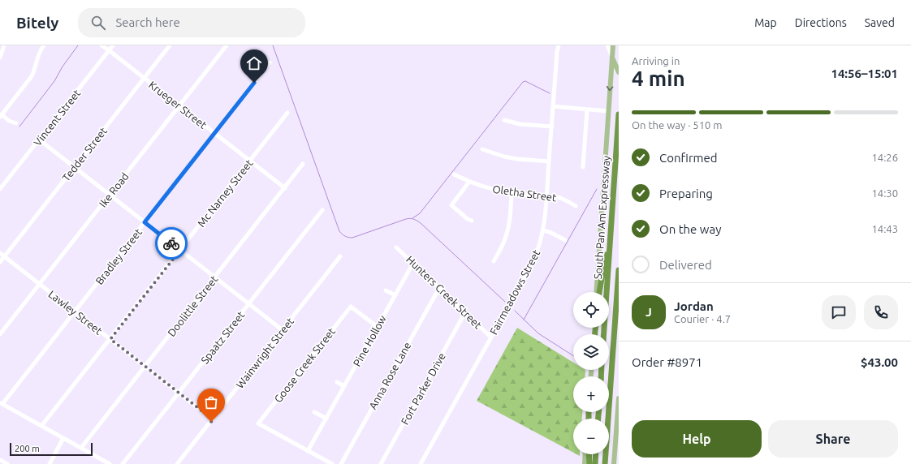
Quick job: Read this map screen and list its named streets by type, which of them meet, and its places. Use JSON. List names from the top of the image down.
{
  "streets": {
    "highway": ["South Pan Am Expressway"],
    "street": [
      "Krueger Street",
      "Vincent Street",
      "Tedder Street",
      "Ike Road",
      "Mc Narney Street",
      "Oletha Street",
      "Bradley Street",
      "Hunters Creek Street",
      "Fairmeadows Street",
      "Doolittle Street",
      "Lawley Street",
      "Spaatz Street",
      "Pine Hollow",
      "Wainwright Street",
      "Goose Creek Street",
      "Anna Rose Lane",
      "Fort Parker Drive"
    ]
  },
  "crossings": [
    ["Krueger Street", "Vincent Street"],
    ["Krueger Street", "Tedder Street"],
    ["Krueger Street", "Ike Road"],
    ["Krueger Street", "Mc Narney Street"],
    ["Krueger Street", "Bradley Street"],
    ["Krueger Street", "Doolittle Street"],
    ["Tedder Street", "Lawley Street"],
    ["Ike Road", "Lawley Street"],
    ["Mc Narney Street", "Lawley Street"],
    ["Oletha Street", "Fairmeadows Street"],
    ["Bradley Street", "Lawley Street"],
    ["Hunters Creek Street", "Fairmeadows Street"],
    ["Hunters Creek Street", "Pine Hollow"],
    ["Hunters Creek Street", "Anna Rose Lane"],
    ["Hunters Creek Street", "Fort Parker Drive"],
    ["Doolittle Street", "Lawley Street"],
    ["Lawley Street", "Spaatz Street"],
    ["Lawley Street", "Wainwright Street"],
    ["Pine Hollow", "Goose Creek Street"]
  ],
  "scale_bar": "200 m",
  "page": {
    "header": "Bitely",
    "search": "Search here",
    "nav": ["Map", "Directions", "Saved"],
    "heading": ["4 min", "Arriving in", "14:56–15:01"],
    "panel": [
      "Jordan",
      "Courier · 4.7",
      "Order #8971",
      "$43.00"
    ],
    "bar": "On the way · 510 m",
    "list": [
      ["Confirmed", "14:26"],
      ["Preparing", "14:30"],
      ["On the way", "14:43"],
      "Delivered"
    ],
    "map_buttons": ["+", "−"],
    "round": "J",
    "buttons": ["Help", "Share"],
    "scale": "200 m"
  }
}
